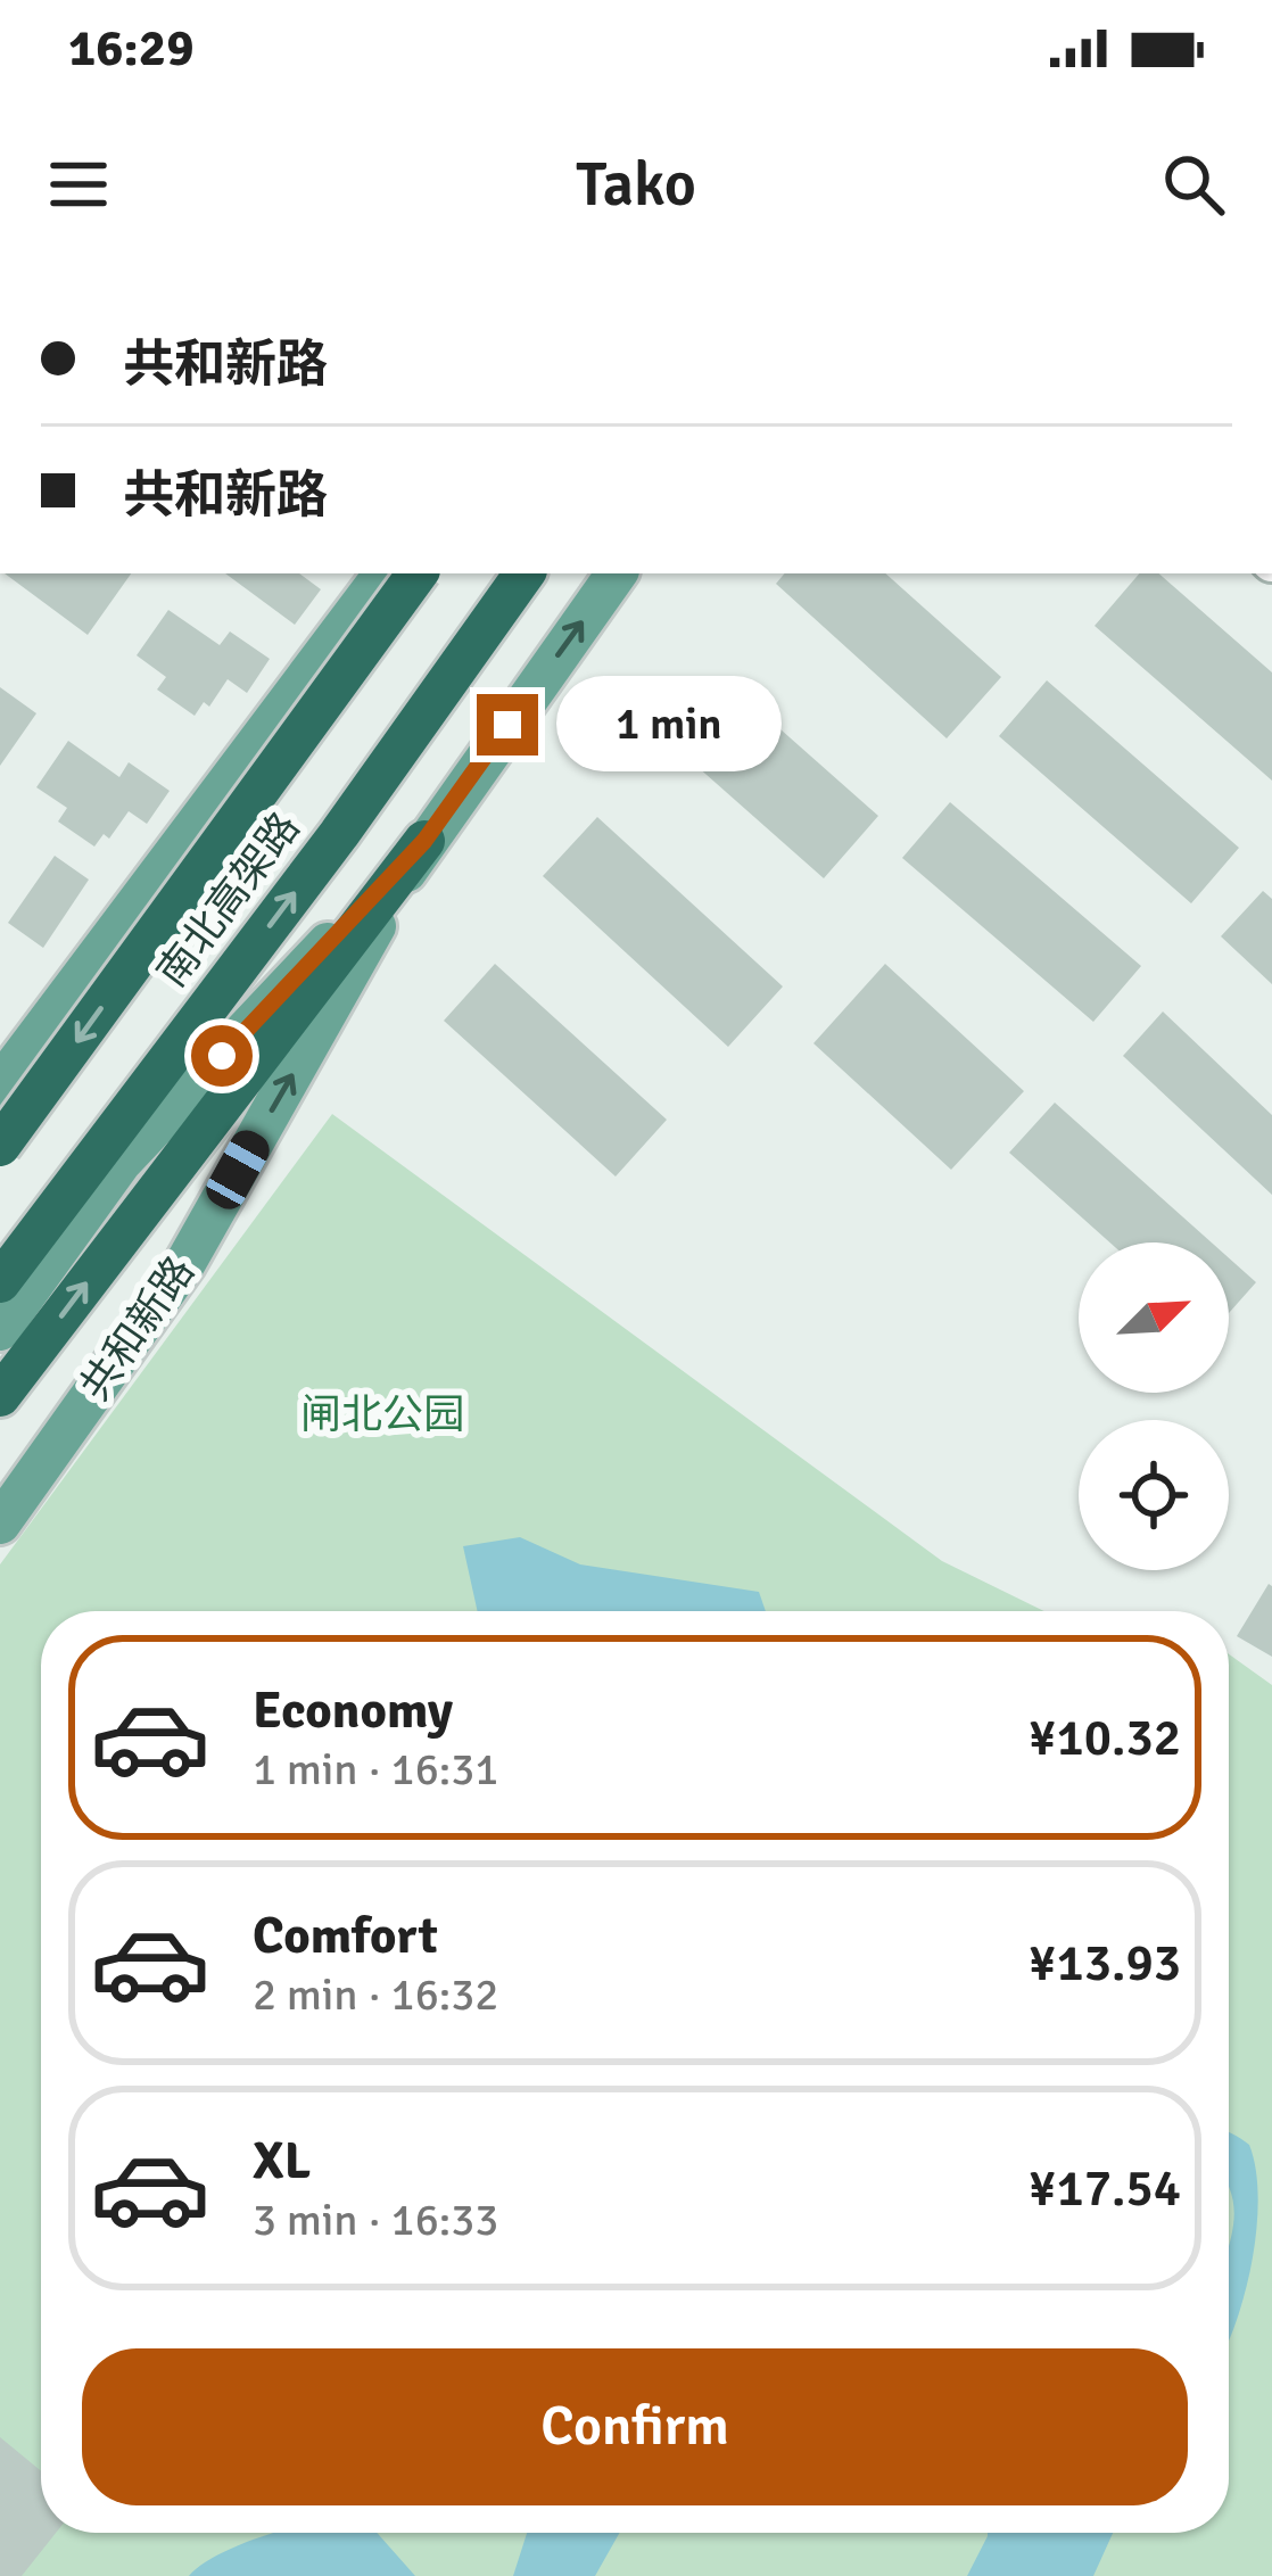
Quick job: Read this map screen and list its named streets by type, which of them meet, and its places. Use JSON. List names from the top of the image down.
{
  "streets": {
    "highway": ["南北高架路"],
    "main road": ["共和新路"]
  },
  "parks": ["闸北公园"],
  "north": "top right",
  "page": {
    "status": "16:29",
    "header": "Tako",
    "banner": ["共和新路", "共和新路"],
    "bubble": "1 min",
    "list": [
      {
        "name": "Economy",
        "note": "1 min · 16:31",
        "value": "¥10.32"
      },
      {
        "name": "Comfort",
        "note": "2 min · 16:32",
        "value": "¥13.93"
      },
      {
        "name": "XL",
        "note": "3 min · 16:33",
        "value": "¥17.54"
      }
    ],
    "buttons": "Confirm"
  }
}
